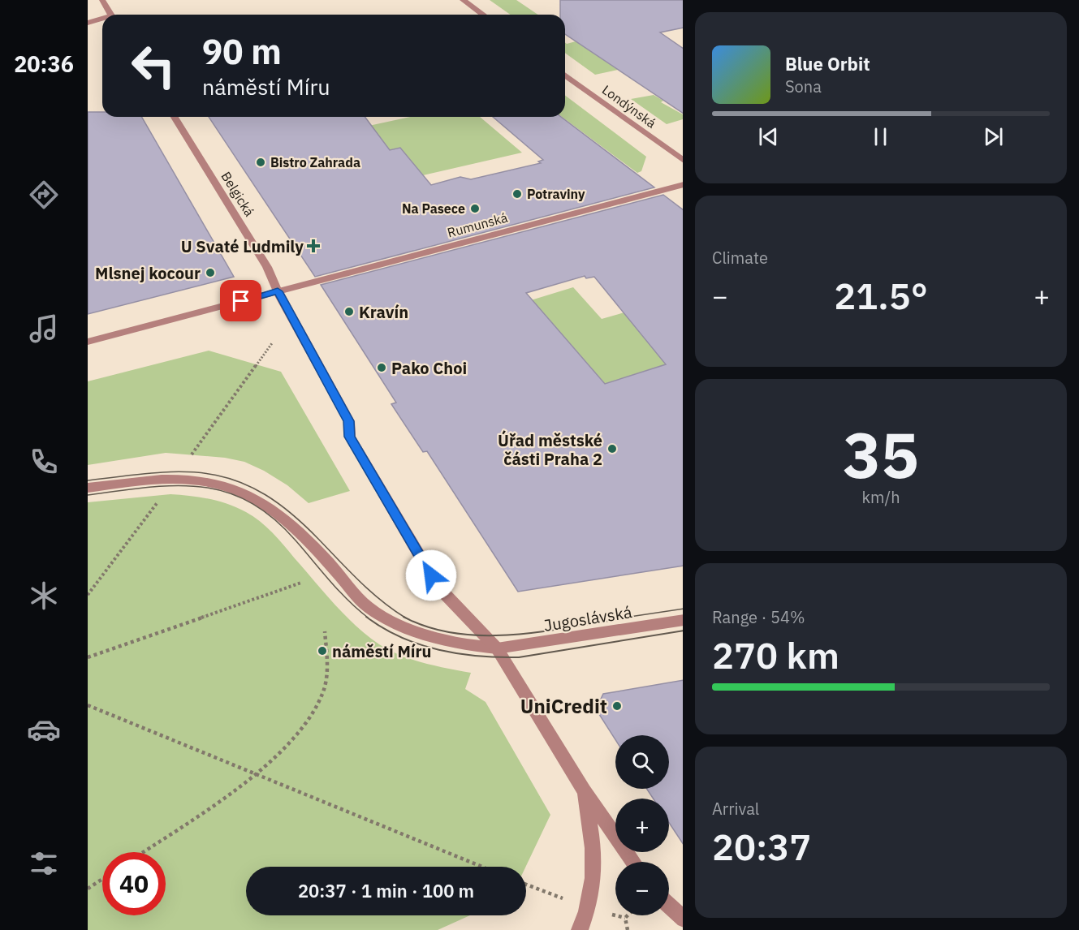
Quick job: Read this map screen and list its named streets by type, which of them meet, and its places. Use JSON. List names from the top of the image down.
{
  "streets": {
    "street": [
      "Londýnská",
      "Belgická",
      "Rumunská",
      "Jugoslávská"
    ]
  },
  "crossings": [
    ["Belgická", "Rumunská"]
  ],
  "places": {
    "other": [
      "Bistro Zahrada",
      "Potraviny",
      "Na Pasece",
      "Mlsnej kocour",
      "Kravín",
      "Pako Choi",
      "Úřad městské části Praha 2",
      "náměstí Míru",
      "UniCredit"
    ],
    "health": ["U Svaté Ludmily"]
  },
  "page": {
    "tabs": "20:36",
    "turn": ["90 m", "náměstí Míru"],
    "song": ["Blue Orbit", "Sona"],
    "tile": [
      "Climate",
      ["35", "km/h"],
      ["Range · 54%", "270 km"],
      ["Arrival", "20:37"]
    ],
    "heat": ["−", "21.5°", "+"],
    "map_buttons": ["+", "−"],
    "limit": "40",
    "trip": "20:37 · 1 min · 100 m"
  }
}
